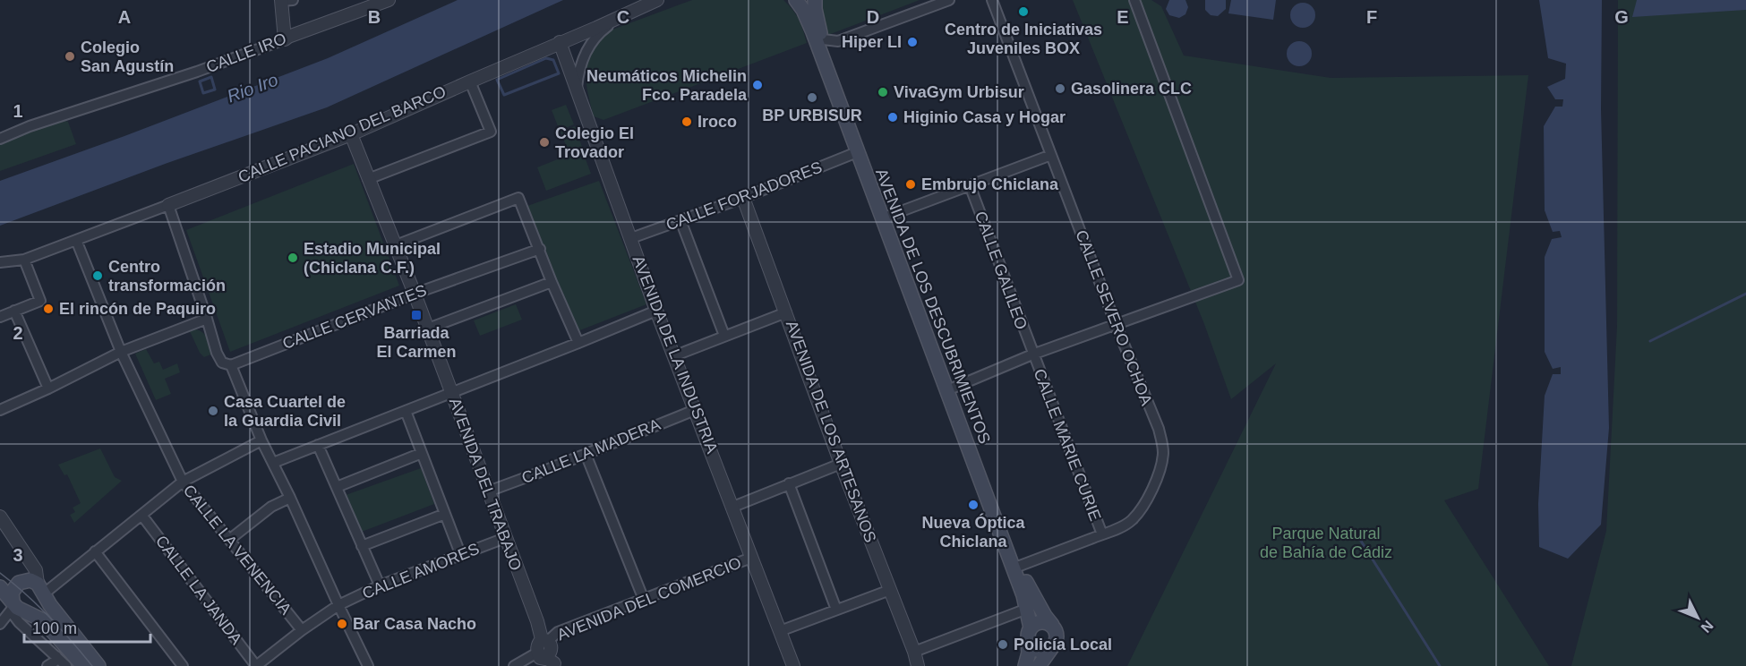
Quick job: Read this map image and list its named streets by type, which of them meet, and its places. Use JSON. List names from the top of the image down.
{
  "streets": {
    "main road": ["AVENIDA DE LOS DESCUBRIMIENTOS"],
    "street": [
      "CALLE IRO",
      "CALLE PACIANO DEL BARCO",
      "CALLE FORJADORES",
      "CALLE GALILEO",
      "CALLE CERVANTES",
      "CALLE SEVERO OCHOA",
      "AVENIDA DE LA INDUSTRIA",
      "AVENIDA DE LOS ARTESANOS",
      "CALLE MARIE CURIE",
      "CALLE LA MADERA",
      "AVENIDA DEL TRABAJO",
      "CALLE LA VENENCIA",
      "CALLE AMORES",
      "CALLE LA JANDA",
      "AVENIDA DEL COMERCIO"
    ]
  },
  "crossings": [
    ["CALLE PACIANO DEL BARCO", "AVENIDA DE LA INDUSTRIA"],
    ["CALLE PACIANO DEL BARCO", "AVENIDA DEL TRABAJO"],
    ["CALLE PACIANO DEL BARCO", "CALLE LA VENENCIA"],
    ["CALLE FORJADORES", "AVENIDA DE LOS DESCUBRIMIENTOS"],
    ["CALLE FORJADORES", "AVENIDA DE LA INDUSTRIA"],
    ["CALLE FORJADORES", "AVENIDA DE LOS ARTESANOS"],
    ["CALLE GALILEO", "CALLE MARIE CURIE"],
    ["AVENIDA DE LOS DESCUBRIMIENTOS", "CALLE SEVERO OCHOA"],
    ["CALLE CERVANTES", "AVENIDA DEL TRABAJO"],
    ["CALLE SEVERO OCHOA", "CALLE MARIE CURIE"],
    ["AVENIDA DE LA INDUSTRIA", "CALLE LA MADERA"],
    ["AVENIDA DE LA INDUSTRIA", "AVENIDA DEL COMERCIO"],
    ["CALLE LA MADERA", "AVENIDA DEL TRABAJO"],
    ["AVENIDA DEL TRABAJO", "CALLE AMORES"],
    ["AVENIDA DEL TRABAJO", "AVENIDA DEL COMERCIO"],
    ["CALLE LA VENENCIA", "CALLE AMORES"],
    ["CALLE AMORES", "CALLE LA JANDA"]
  ],
  "water": ["Rio Iro"],
  "parks": ["Parque Natural de Bahía de Cádiz"],
  "places": {
    "other": [
      "Centro de Iniciativas Juveniles BOX",
      "Hiper LI",
      "Colegio San Agustín",
      "Neumáticos Michelin Fco. Paradela",
      "Gasolinera CLC",
      "VivaGym Urbisur",
      "BP URBISUR",
      "Higinio Casa y Hogar",
      "Iroco",
      "Colegio El Trovador",
      "Embrujo Chiclana",
      "Estadio Municipal (Chiclana C.F.)",
      "Centro transformación",
      "El rincón de Paquiro",
      "Casa Cuartel de la Guardia Civil",
      "Nueva Óptica Chiclana",
      "Bar Casa Nacho",
      "Policía Local"
    ],
    "transit": ["Barriada El Carmen"]
  },
  "scale_bar": "100 m",
  "north": "bottom right",
  "grid": {
    "columns": [
      "A",
      "B",
      "C",
      "D",
      "E",
      "F",
      "G"
    ],
    "rows": ["1", "2", "3"]
  }
}
